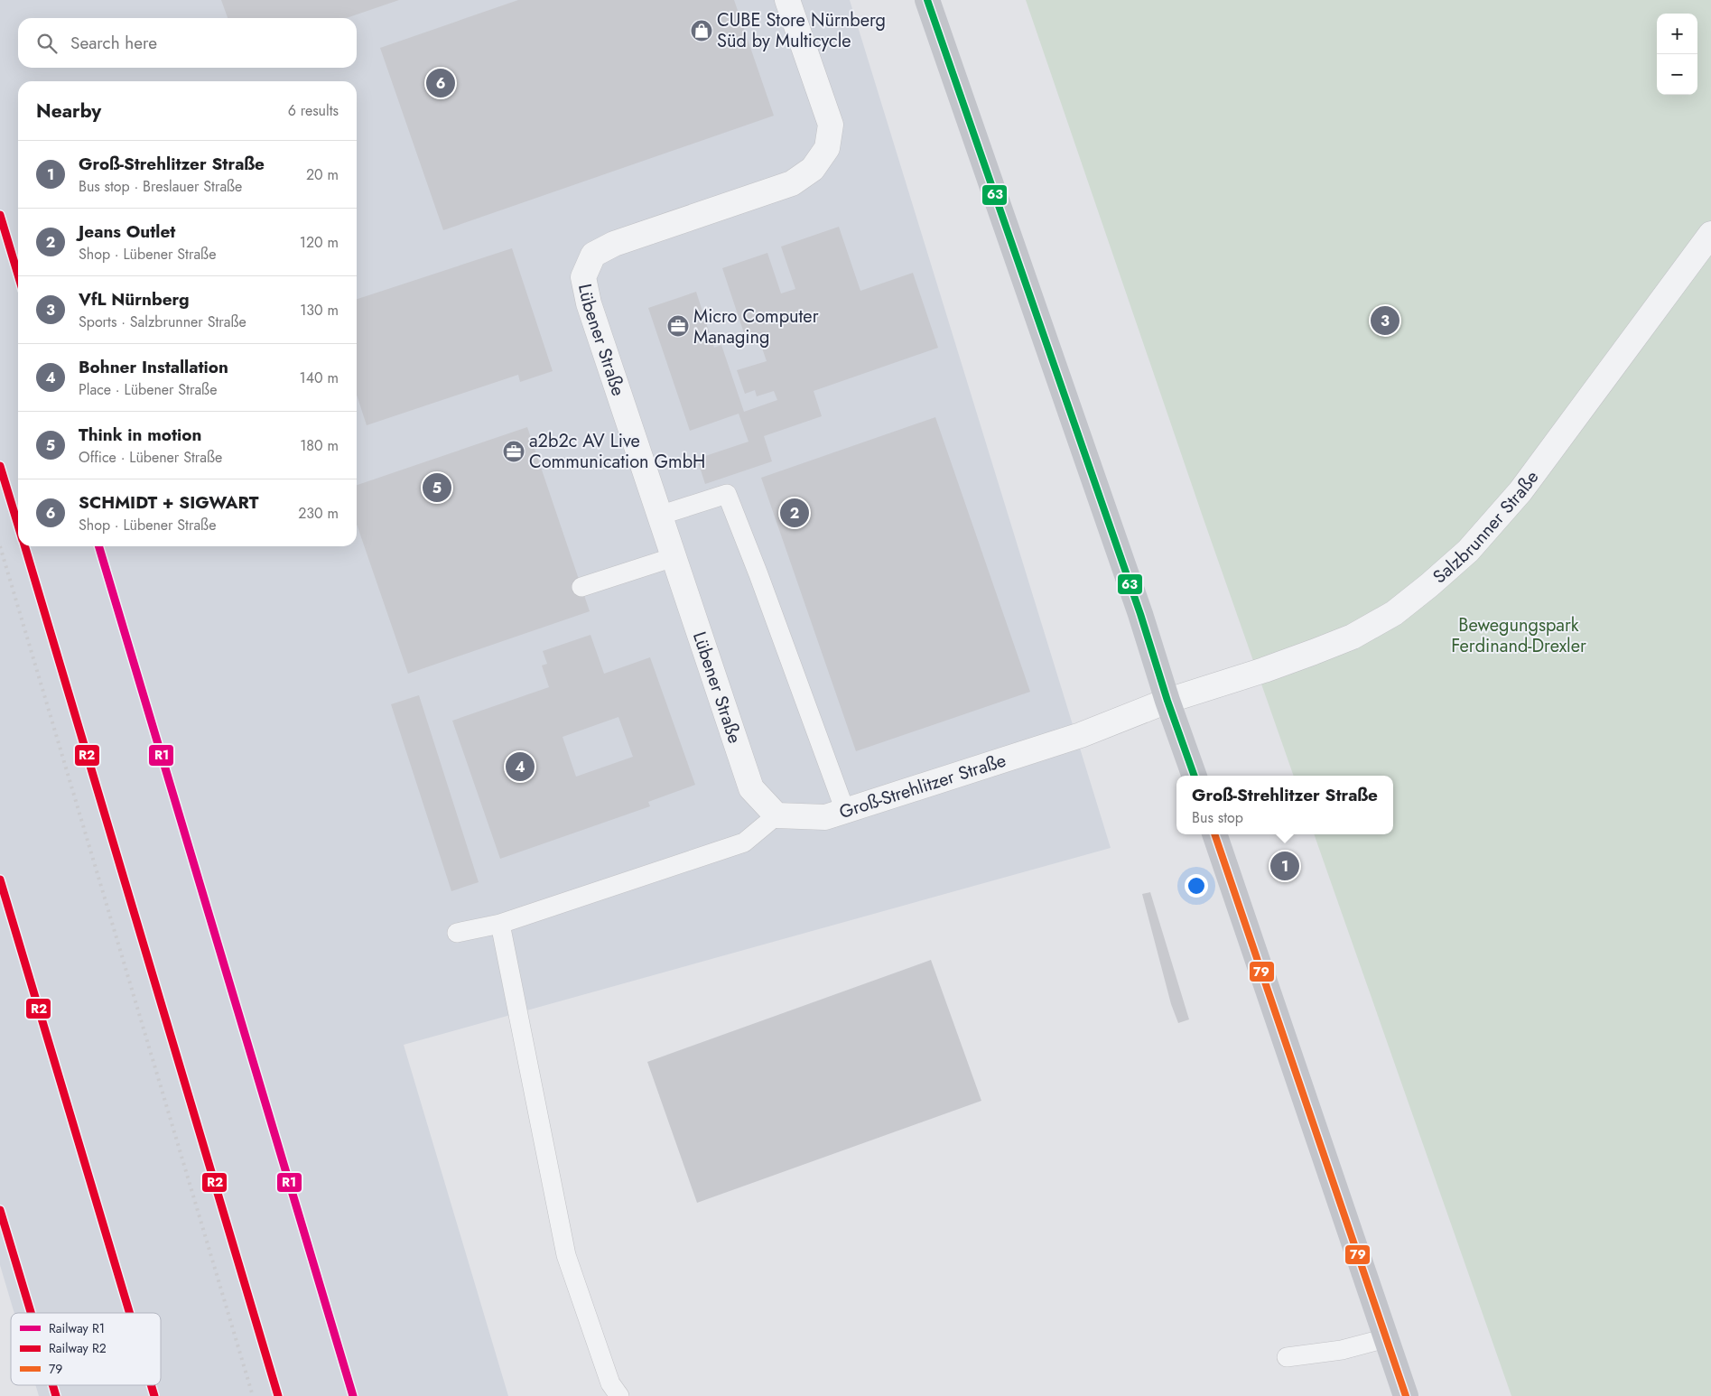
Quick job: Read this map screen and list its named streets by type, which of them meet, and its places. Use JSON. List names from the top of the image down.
{
  "streets": {
    "street": ["Lübener Straße", "Salzbrunner Straße", "Groß-Strehlitzer Straße"]
  },
  "crossings": [
    ["Lübener Straße", "Groß-Strehlitzer Straße"],
    ["Salzbrunner Straße", "Groß-Strehlitzer Straße"]
  ],
  "parks": ["Bewegungspark Ferdinand-Drexler"],
  "places": {
    "shop": ["CUBE Store Nürnberg Süd by Multicycle"],
    "office": ["Micro Computer Managing", "a2b2c AV Live Communication GmbH"]
  },
  "lines": [
    "transit line 63",
    "rail line R2",
    "rail line R1",
    "transit line 79"
  ],
  "legend": ["Railway R1", "Railway R2", "79"],
  "page": {
    "map_buttons": ["+", "−"],
    "search": "Search here",
    "pins": [
      "6",
      "3",
      "5",
      "2",
      "4",
      "1"
    ],
    "heading": ["Nearby", "6 results"],
    "list": [
      {
        "mark": "1",
        "name": "Groß-Strehlitzer Straße",
        "note": "Bus stop · Breslauer Straße",
        "value": "20 m"
      },
      {
        "mark": "2",
        "name": "Jeans Outlet",
        "note": "Shop · Lübener Straße",
        "value": "120 m"
      },
      {
        "mark": "3",
        "name": "VfL Nürnberg",
        "note": "Sports · Salzbrunner Straße",
        "value": "130 m"
      },
      {
        "mark": "4",
        "name": "Bohner Installation",
        "note": "Place · Lübener Straße",
        "value": "140 m"
      },
      {
        "mark": "5",
        "name": "Think in motion",
        "note": "Office · Lübener Straße",
        "value": "180 m"
      },
      {
        "mark": "6",
        "name": "SCHMIDT + SIGWART",
        "note": "Shop · Lübener Straße",
        "value": "230 m"
      }
    ],
    "popup": ["Groß-Strehlitzer Straße", "Bus stop"]
  }
}
